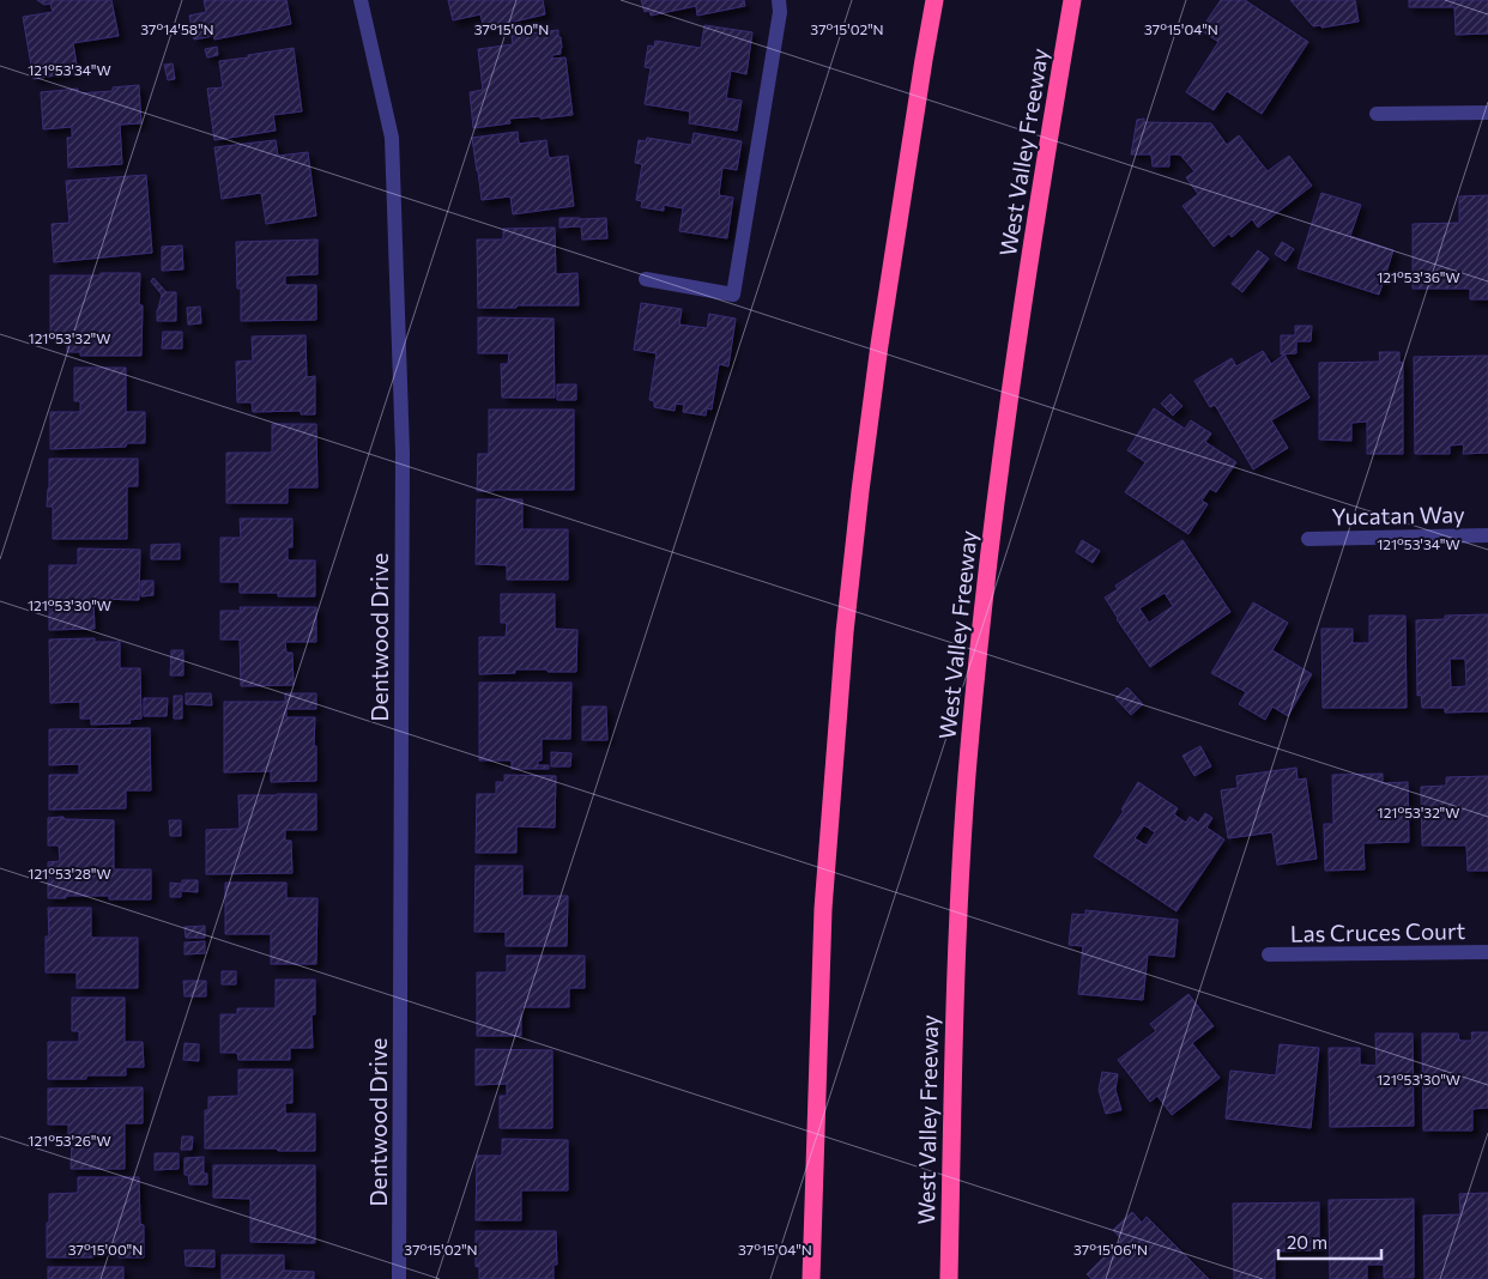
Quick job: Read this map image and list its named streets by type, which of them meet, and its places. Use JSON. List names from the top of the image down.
{
  "streets": {
    "highway": ["West Valley Freeway"],
    "street": ["Yucatan Way", "Dentwood Drive", "Las Cruces Court"]
  },
  "scale_bar": "20 m",
  "coordinates": [
    "37°14'58\"N",
    "37°15'00\"N",
    "37°15'02\"N",
    "37°15'04\"N",
    "121°53'34\"W",
    "121°53'36\"W",
    "121°53'32\"W",
    "121°53'30\"W",
    "121°53'28\"W",
    "121°53'26\"W",
    "37°15'06\"N"
  ]
}
